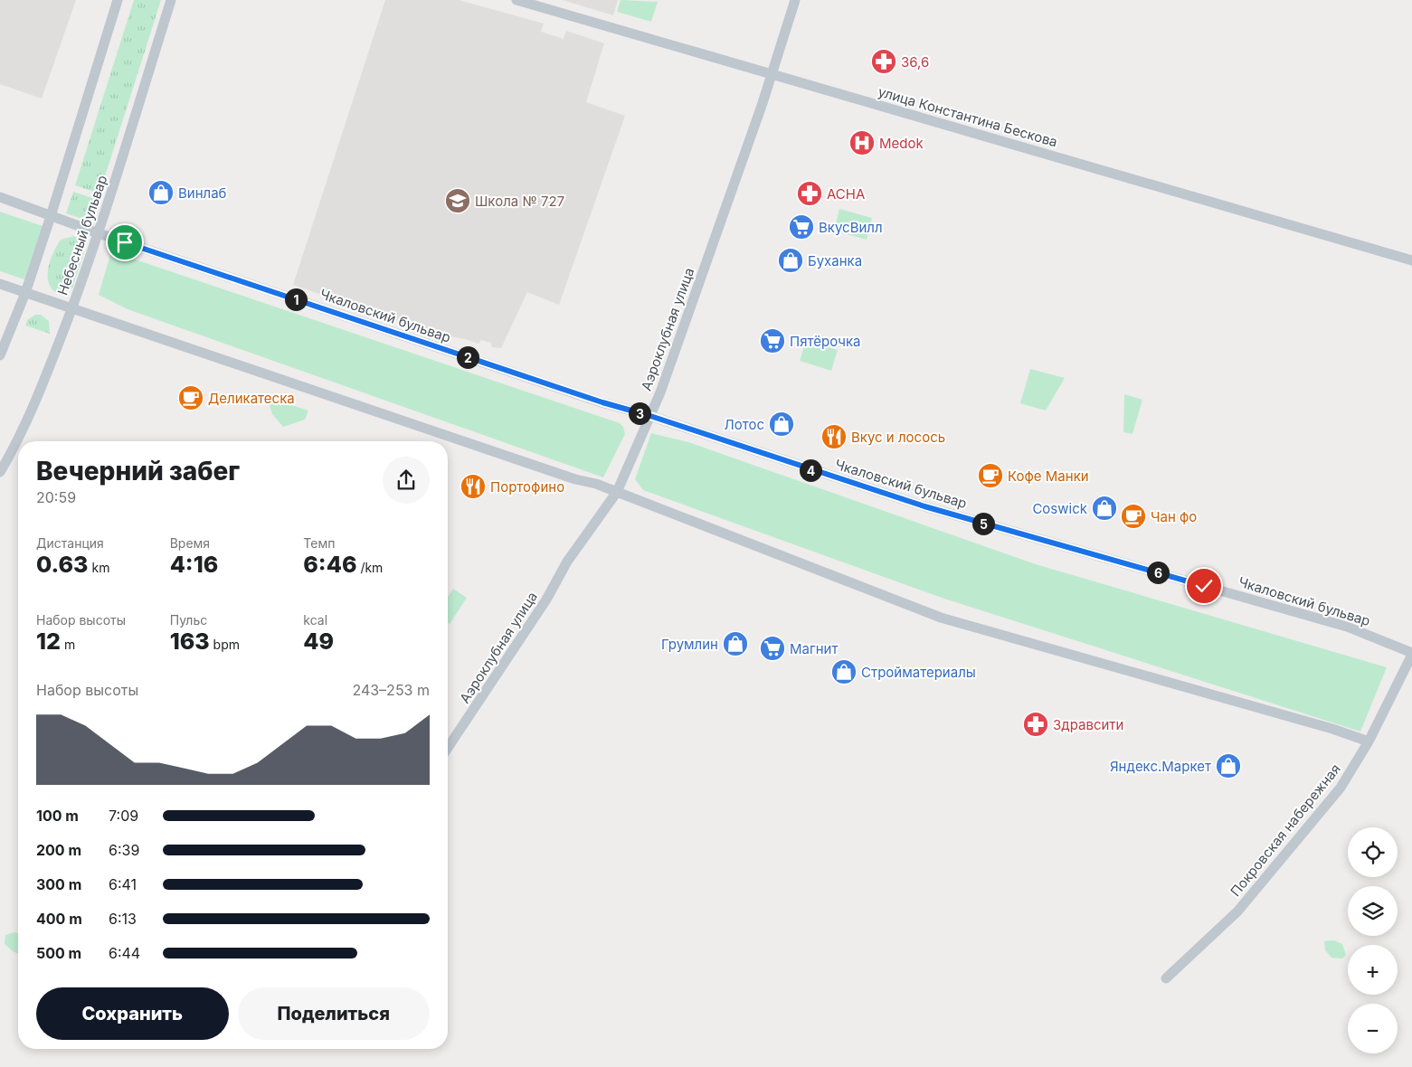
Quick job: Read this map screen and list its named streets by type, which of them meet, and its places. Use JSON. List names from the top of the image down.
{
  "streets": {
    "street": [
      "улица Константина Бескова",
      "Небесный бульвар",
      "Чкаловский бульвар",
      "Аэроклубная улица",
      "Покровская набережная"
    ]
  },
  "crossings": [
    ["улица Константина Бескова", "Аэроклубная улица"],
    ["Небесный бульвар", "Чкаловский бульвар"],
    ["Чкаловский бульвар", "Аэроклубная улица"],
    ["Чкаловский бульвар", "Покровская набережная"]
  ],
  "places": {
    "pharmacy": ["36,6", "АСНА", "Здравсити"],
    "hospital": ["Medok"],
    "shop": [
      "Винлаб",
      "Буханка",
      "Лотос",
      "Coswick",
      "Грумлин",
      "Стройматериалы",
      "Яндекс.Маркет"
    ],
    "school or university": ["Школа № 727"],
    "supermarket": ["ВкусВилл", "Пятёрочка", "Магнит"],
    "cafe": ["Деликатеска", "Кофе Манки", "Чан фо"],
    "restaurant": ["Вкус и лосось", "Портофино"]
  },
  "page": {
    "pins": [
      "1",
      "2",
      "3",
      "4",
      "5",
      "6"
    ],
    "heading": ["Вечерний забег", "20:59"],
    "stats": [
      ["Дистанция", "0.63 km"],
      ["Время", "4:16"],
      ["Темп", "6:46 /km"],
      ["Набор высоты", "12 m"],
      ["Пульс", "163 bpm"],
      ["kcal", "49"]
    ],
    "chart": ["Набор высоты", "243–253 m"],
    "list": [
      {
        "name": "100 m",
        "note": "7:09"
      },
      {
        "name": "200 m",
        "note": "6:39"
      },
      {
        "name": "300 m",
        "note": "6:41"
      },
      {
        "name": "400 m",
        "note": "6:13"
      },
      {
        "name": "500 m",
        "note": "6:44"
      }
    ],
    "map_buttons": ["+", "−"],
    "buttons": ["Сохранить", "Поделиться"]
  }
}
